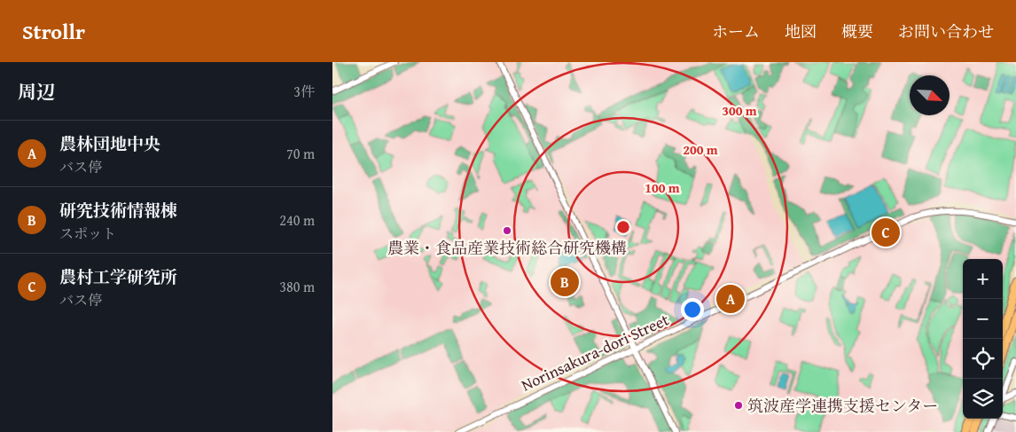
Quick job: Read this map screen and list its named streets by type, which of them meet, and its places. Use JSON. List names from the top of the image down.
{
  "streets": {
    "street": ["Norinsakura-dori Street"]
  },
  "places": ["農業・食品産業技術総合研究機構", "筑波産学連携支援センター"],
  "north": "bottom right",
  "page": {
    "header": "Strollr",
    "nav": [
      "ホーム",
      "地図",
      "概要",
      "お問い合わせ"
    ],
    "heading": ["周辺", "3件"],
    "list": [
      {
        "mark": "A",
        "name": "農林団地中央",
        "note": "バス停",
        "value": "70 m"
      },
      {
        "mark": "B",
        "name": "研究技術情報棟",
        "note": "スポット",
        "value": "240 m"
      },
      {
        "mark": "C",
        "name": "農村工学研究所",
        "note": "バス停",
        "value": "380 m"
      }
    ],
    "pins": ["C", "B", "A"],
    "map_buttons": ["+", "−"]
  },
  "rings": ["300 m", "200 m", "100 m"]
}
